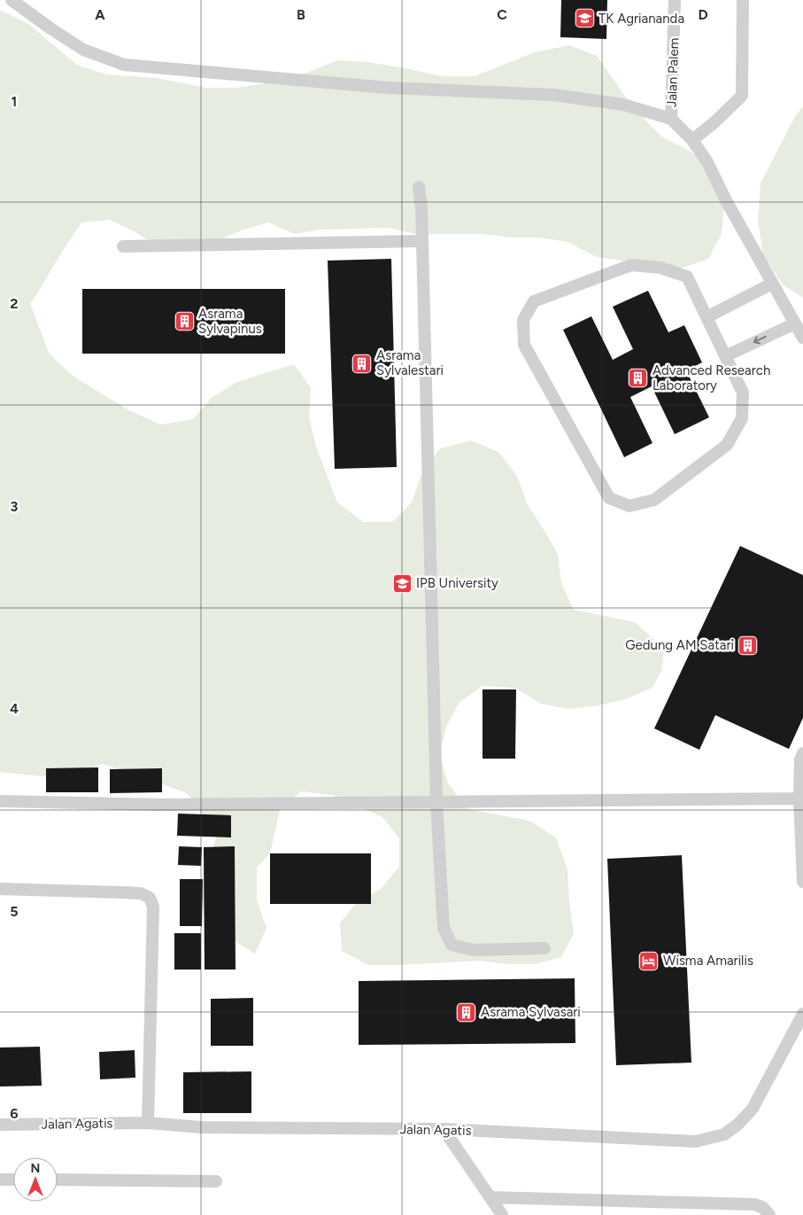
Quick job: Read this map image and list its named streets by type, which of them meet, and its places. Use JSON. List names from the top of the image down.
{
  "streets": {
    "lane": ["Jalan Palem", "Jalan Agatis"]
  },
  "places": {
    "school or university": ["TK Agriananda", "IPB University"],
    "building": [
      "Asrama Sylvapinus",
      "Asrama Sylvalestari",
      "Advanced Research Laboratory",
      "Gedung AM Satari",
      "Asrama Sylvasari"
    ],
    "hotel": ["Wisma Amarilis"]
  },
  "north": "top",
  "grid": {
    "columns": [
      "A",
      "B",
      "C",
      "D"
    ],
    "rows": [
      "1",
      "2",
      "3",
      "4",
      "5",
      "6"
    ]
  }
}
